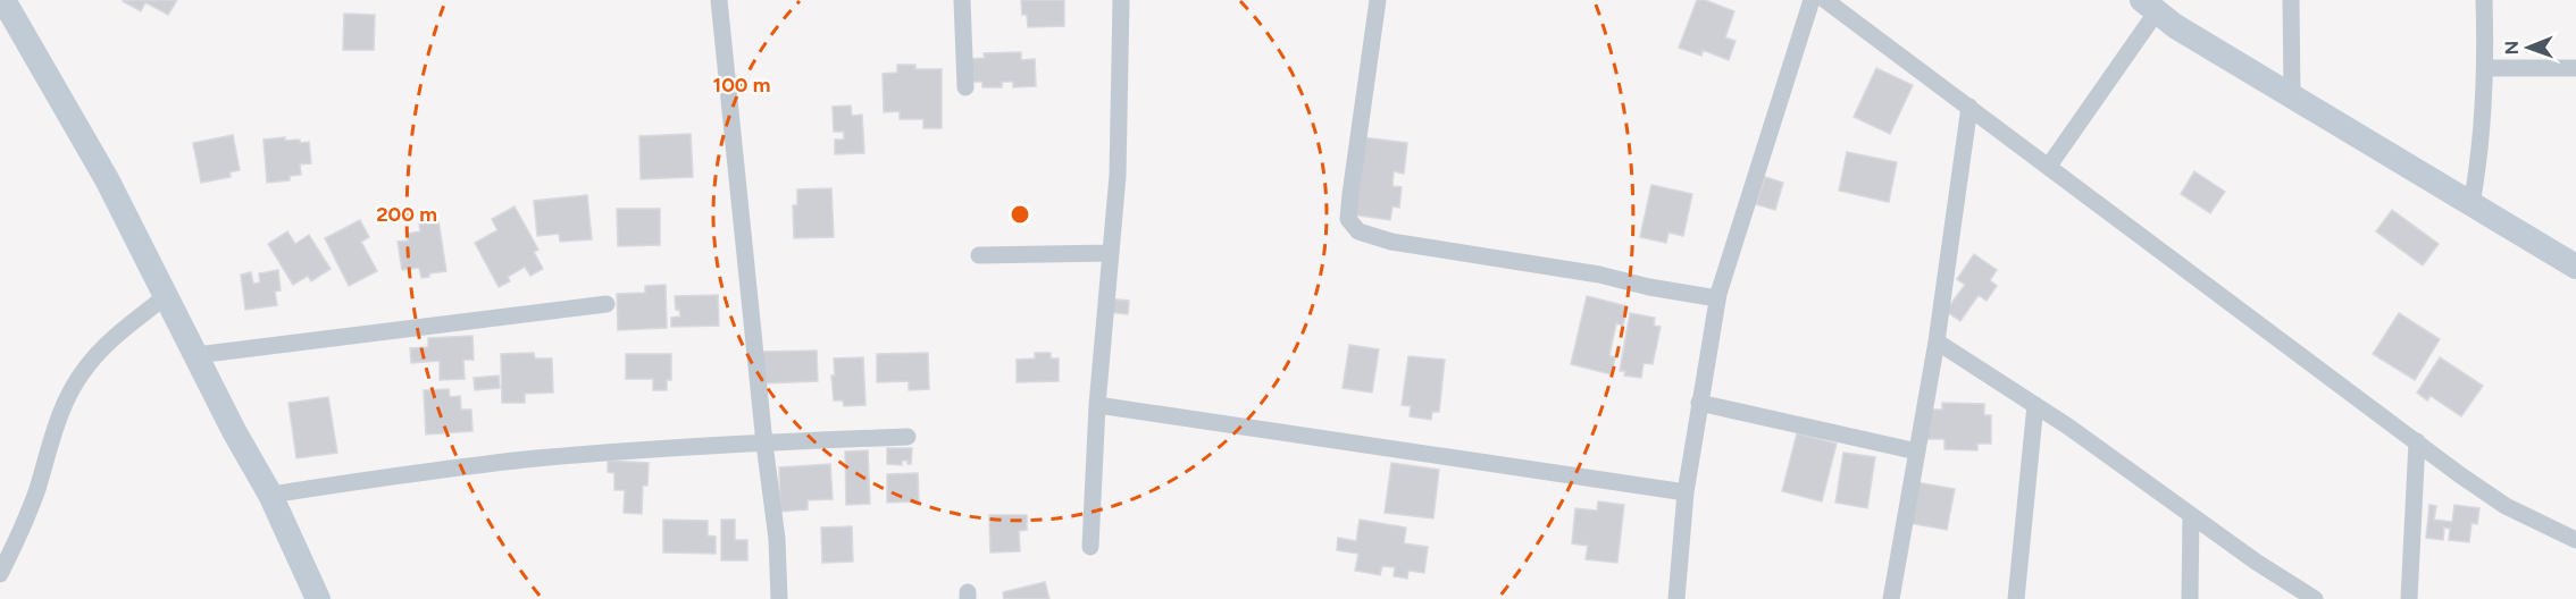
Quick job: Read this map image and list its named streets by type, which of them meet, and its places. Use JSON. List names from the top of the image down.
{
  "north": "left",
  "rings": ["100 m", "200 m"]
}
